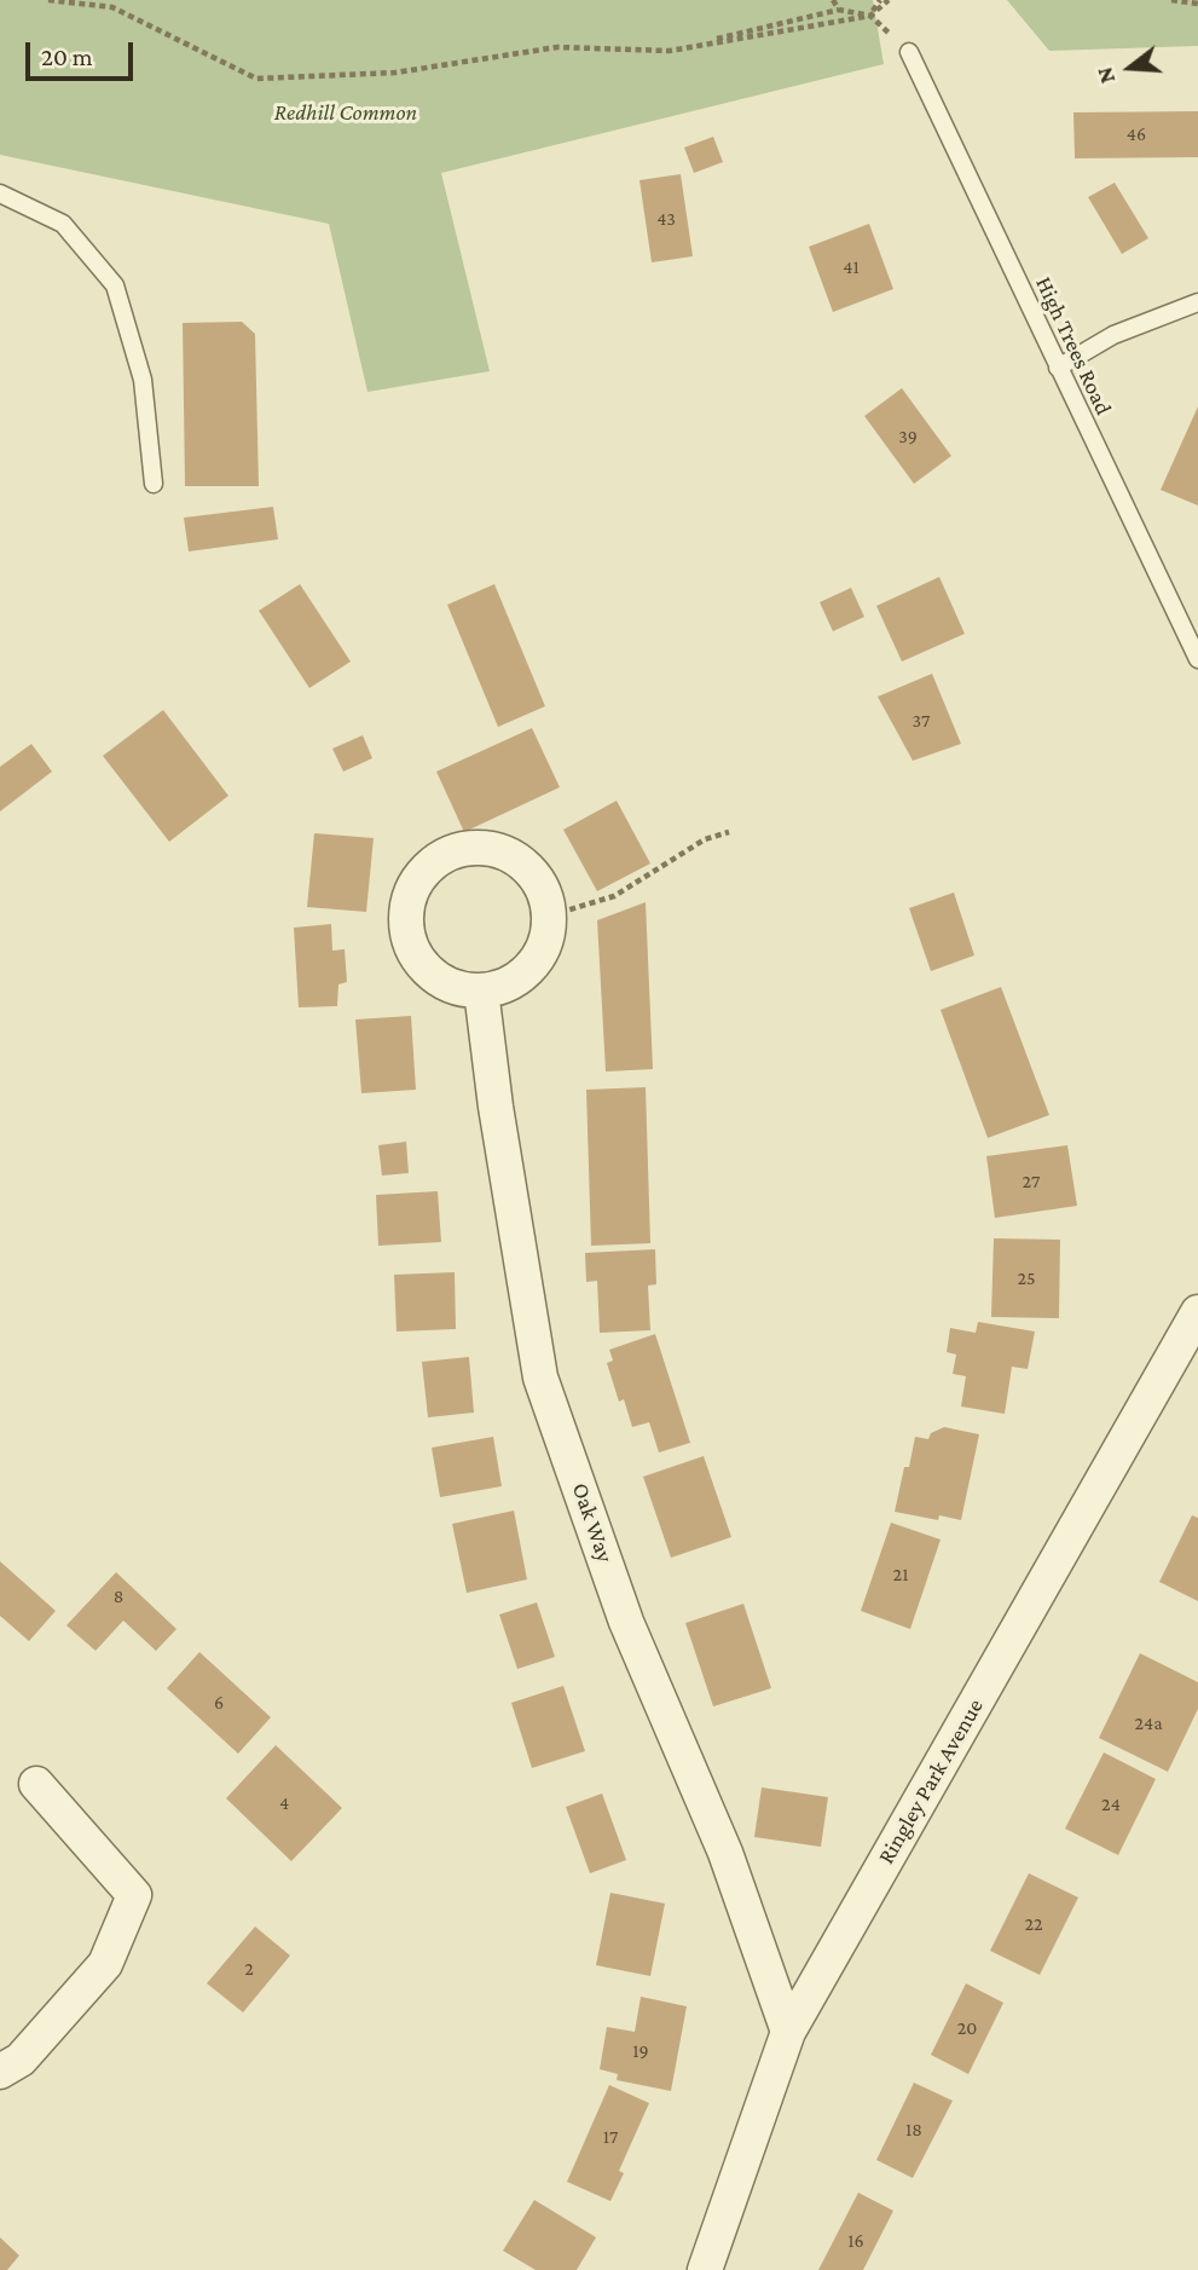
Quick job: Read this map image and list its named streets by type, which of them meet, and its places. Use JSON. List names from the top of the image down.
{
  "streets": {
    "street": ["Oak Way", "Ringley Park Avenue"],
    "lane": ["High Trees Road"]
  },
  "crossings": [
    ["Oak Way", "Ringley Park Avenue"]
  ],
  "parks": ["Redhill Common"],
  "house_numbers": [
    "46",
    "43",
    "41",
    "39",
    "37",
    "27",
    "25",
    "21",
    "8",
    "6",
    "24a",
    "4",
    "24",
    "22",
    "2",
    "20",
    "19",
    "18",
    "17",
    "16"
  ],
  "scale_bar": "20 m",
  "north": "left"
}
